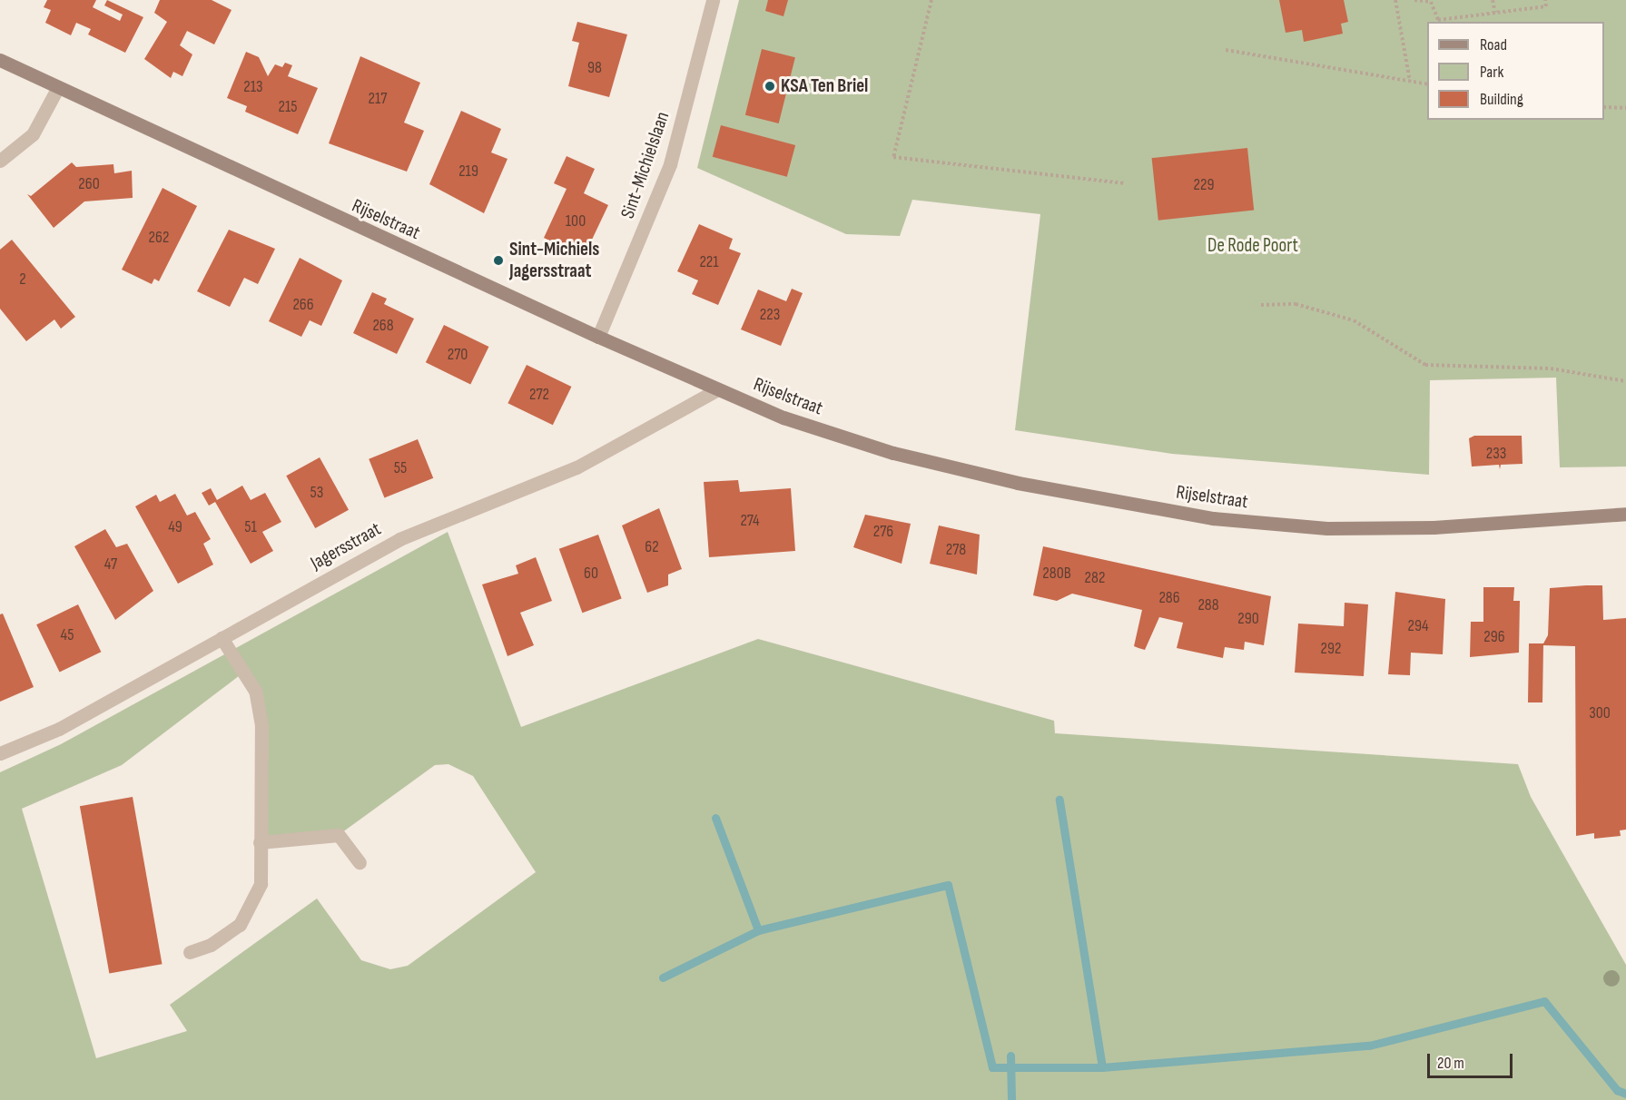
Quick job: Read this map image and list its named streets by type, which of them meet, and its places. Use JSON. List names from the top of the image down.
{
  "streets": {
    "street": ["Sint-Michielslaan", "Rijselstraat", "Jagersstraat"]
  },
  "crossings": [
    ["Sint-Michielslaan", "Rijselstraat"],
    ["Rijselstraat", "Jagersstraat"]
  ],
  "parks": ["De Rode Poort"],
  "places": ["KSA Ten Briel", "Sint-Michiels Jagersstraat"],
  "house_numbers": [
    "98",
    "213",
    "217",
    "215",
    "219",
    "260",
    "229",
    "100",
    "262",
    "221",
    "2",
    "266",
    "223",
    "268",
    "270",
    "272",
    "233",
    "55",
    "53",
    "274",
    "49",
    "51",
    "276",
    "62",
    "278",
    "47",
    "60",
    "280B",
    "282",
    "286",
    "288",
    "290",
    "294",
    "45",
    "296",
    "292",
    "300"
  ],
  "legend": ["Road", "Park", "Building"],
  "scale_bar": "20 m"
}
